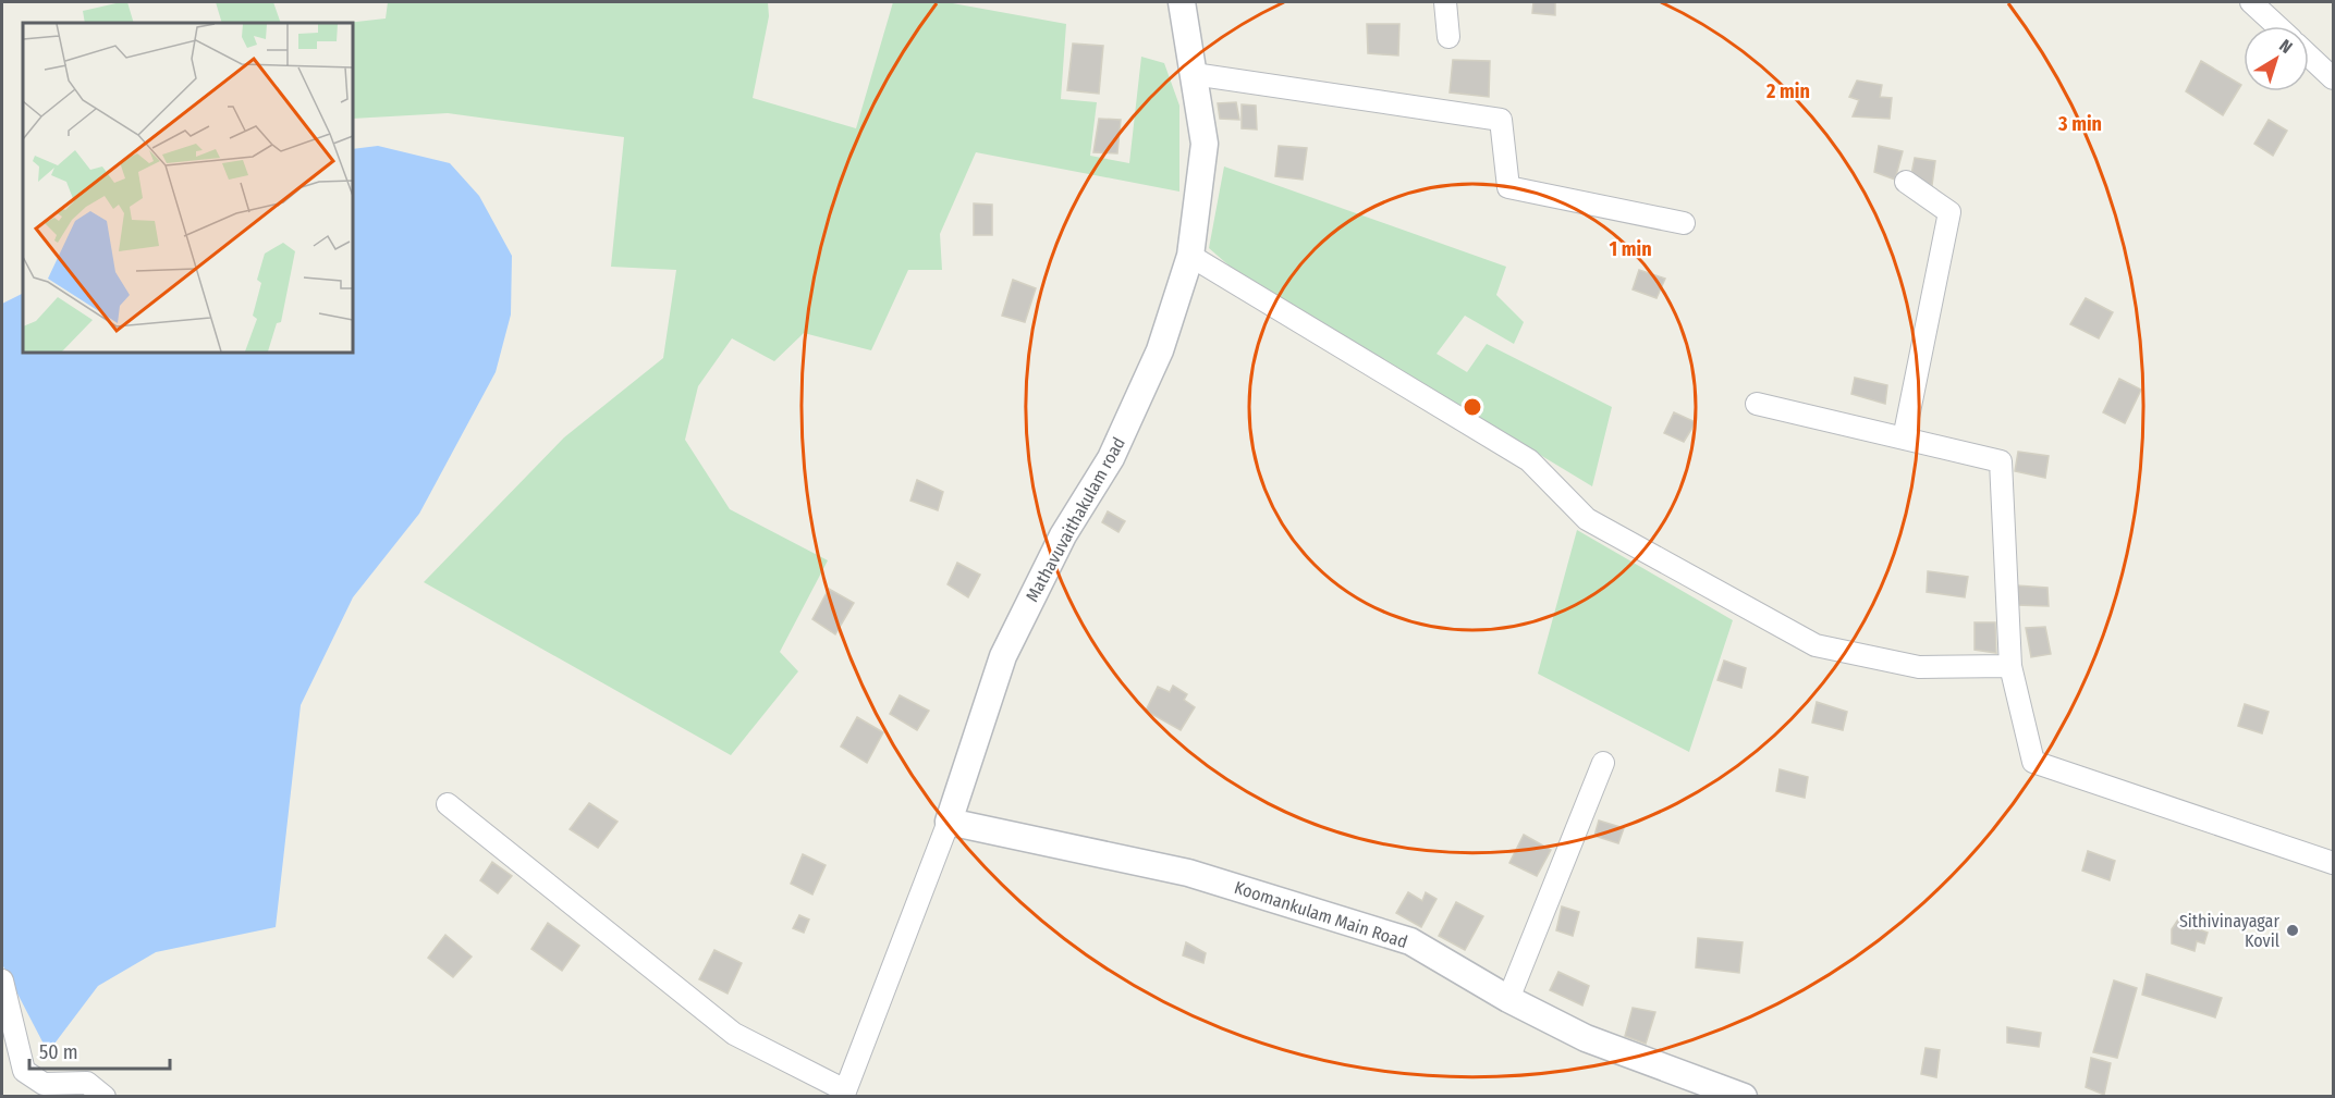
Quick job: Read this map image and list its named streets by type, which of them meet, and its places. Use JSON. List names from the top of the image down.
{
  "streets": {
    "street": ["Mathavuvaithakulam road", "Koomankulam Main Road"]
  },
  "crossings": [
    ["Mathavuvaithakulam road", "Koomankulam Main Road"]
  ],
  "places": ["Sithivinayagar Kovil"],
  "scale_bar": "50 m",
  "north": "top right",
  "rings": ["2 min", "3 min", "1 min"]
}
